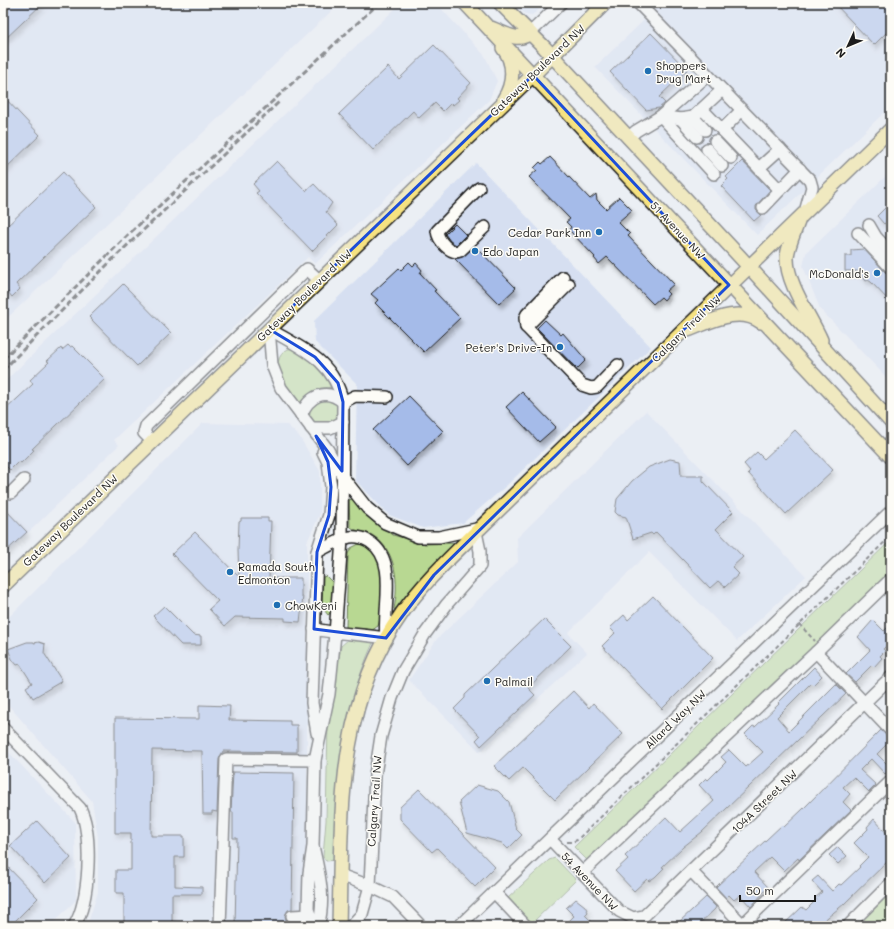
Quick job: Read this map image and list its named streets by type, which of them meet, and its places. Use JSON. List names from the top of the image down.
{
  "streets": {
    "main road": ["Gateway Boulevard NW", "51 Avenue NW", "Calgary Trail NW"],
    "street": ["Allard Way NW", "104A Street NW", "54 Avenue NW"]
  },
  "crossings": [
    ["Gateway Boulevard NW", "51 Avenue NW"],
    ["51 Avenue NW", "Calgary Trail NW"],
    ["Allard Way NW", "54 Avenue NW"],
    ["104A Street NW", "54 Avenue NW"]
  ],
  "places": [
    "Shoppers Drug Mart",
    "Cedar Park Inn",
    "Edo Japan",
    "McDonald's",
    "Peter's Drive-In",
    "Ramada South Edmonton",
    "ChowKeni",
    "Palmail"
  ],
  "scale_bar": "50 m",
  "north": "bottom left"
}
